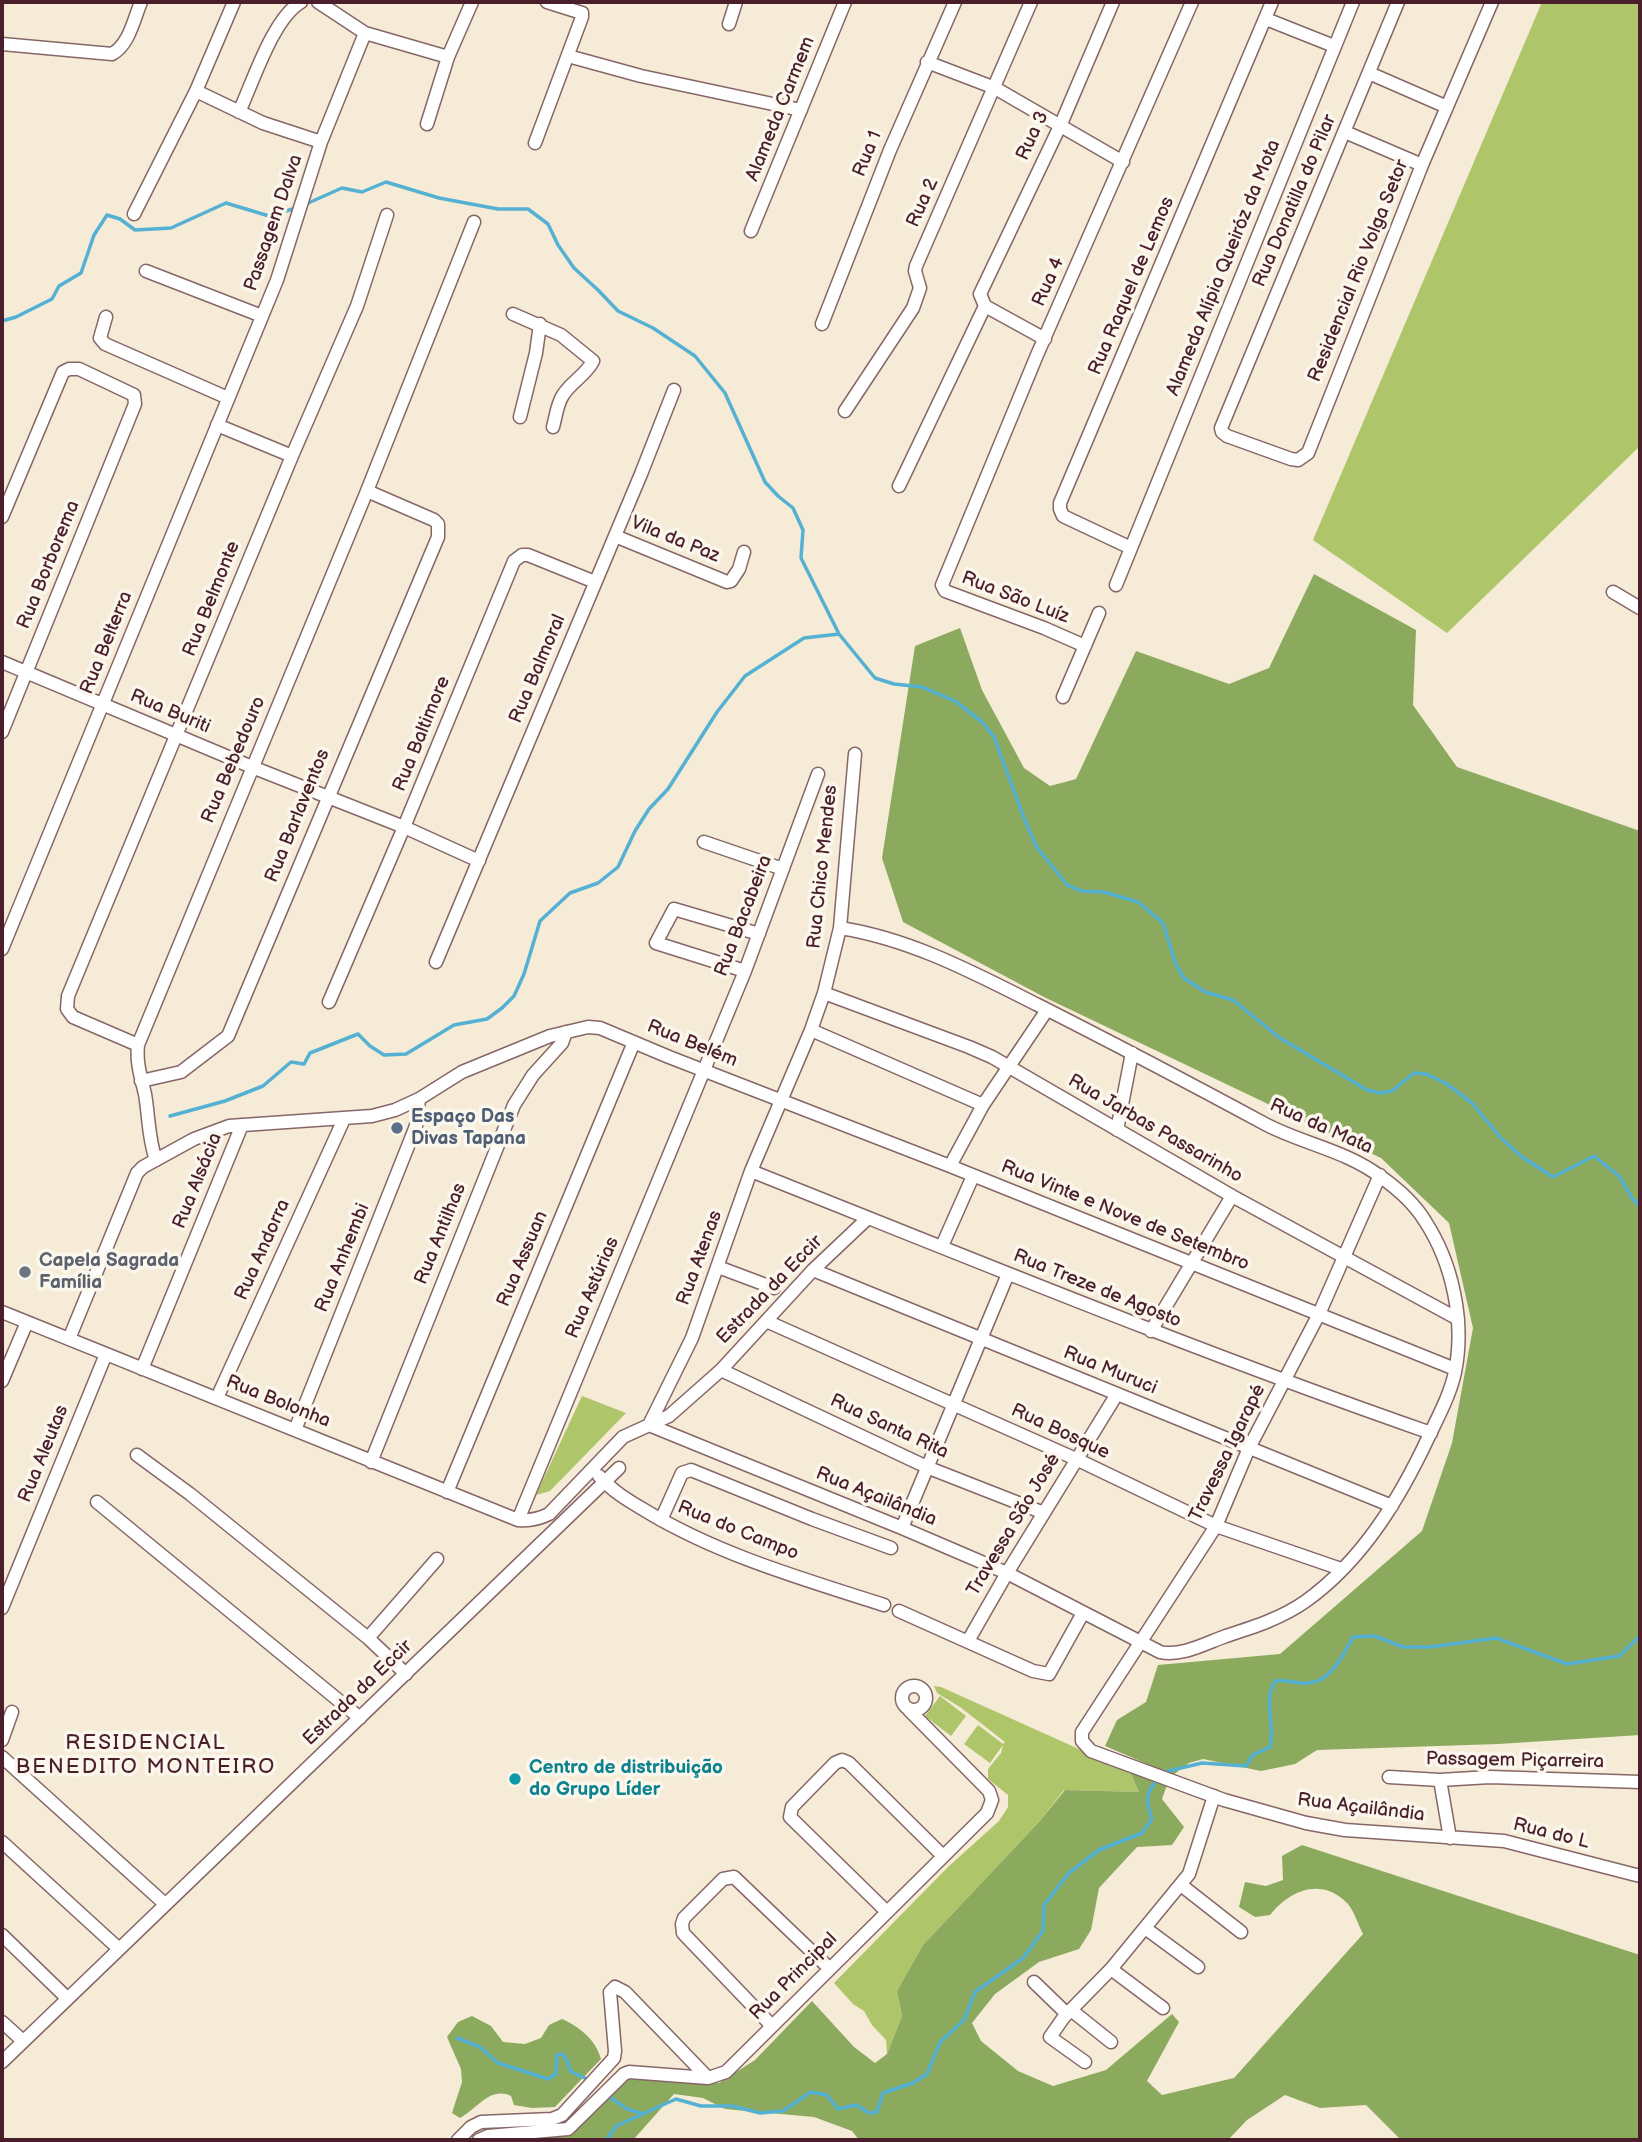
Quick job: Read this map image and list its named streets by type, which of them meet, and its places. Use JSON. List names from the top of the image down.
{
  "streets": {
    "street": [
      "Alameda Carmem",
      "Rua 3",
      "Rua 1",
      "Rua Donatilla do Pilar",
      "Rua 2",
      "Passagem Dalva",
      "Alameda Alípia Queiróz da Mota",
      "Residencial Rio Volga Setor",
      "Rua 4",
      "Rua Raquel de Lemos",
      "Vila da Paz",
      "Rua Borborema",
      "Rua São Luíz",
      "Rua Belmonte",
      "Rua Belterra",
      "Rua Balmoral",
      "Rua Buriti",
      "Rua Baltimore",
      "Rua Bebedouro",
      "Rua Barlaventos",
      "Rua Chico Mendes",
      "Rua Bacabeira",
      "Rua Belém",
      "Rua da Mata",
      "Rua Jarbas Passarinho",
      "Rua Alsácia",
      "Rua Vinte e Nove de Setembro",
      "Rua Antilhas",
      "Rua Andorra",
      "Rua Anhembi",
      "Rua Atenas",
      "Rua Assuan",
      "Rua Astúrias",
      "Rua Treze de Agosto",
      "Estrada da Eccir",
      "Rua Muruci",
      "Rua Bolonha",
      "Rua Santa Rita",
      "Rua Bosque",
      "Travessa Igarapé",
      "Rua Aleutas",
      "Rua Açailândia",
      "Travessa São José",
      "Rua do Campo",
      "Passagem Piçarreira",
      "Rua do L",
      "Rua Principal"
    ]
  },
  "crossings": [
    ["Rua Donatilla do Pilar", "Residencial Rio Volga Setor"],
    ["Passagem Dalva", "Rua Belterra"],
    ["Alameda Alípia Queiróz da Mota", "Rua Raquel de Lemos"],
    ["Rua 4", "Rua São Luíz"],
    ["Vila da Paz", "Rua Balmoral"],
    ["Rua Borborema", "Rua Buriti"],
    ["Rua Belmonte", "Rua Buriti"],
    ["Rua Belmonte", "Rua Bebedouro"],
    ["Rua Belterra", "Rua Buriti"],
    ["Rua Balmoral", "Rua Buriti"],
    ["Rua Balmoral", "Rua Baltimore"],
    ["Rua Buriti", "Rua Baltimore"],
    ["Rua Buriti", "Rua Bebedouro"],
    ["Rua Buriti", "Rua Barlaventos"],
    ["Rua Bebedouro", "Rua Barlaventos"],
    ["Rua Chico Mendes", "Rua Belém"],
    ["Rua Chico Mendes", "Rua da Mata"],
    ["Rua Chico Mendes", "Rua Jarbas Passarinho"],
    ["Rua Chico Mendes", "Rua Vinte e Nove de Setembro"],
    ["Rua Chico Mendes", "Rua Atenas"],
    ["Rua Bacabeira", "Rua Belém"],
    ["Rua Bacabeira", "Rua Astúrias"],
    ["Rua Belém", "Rua Vinte e Nove de Setembro"],
    ["Rua Belém", "Rua Antilhas"],
    ["Rua Belém", "Rua Atenas"],
    ["Rua Belém", "Rua Assuan"],
    ["Rua Belém", "Rua Astúrias"],
    ["Rua da Mata", "Rua Jarbas Passarinho"],
    ["Rua da Mata", "Rua Vinte e Nove de Setembro"],
    ["Rua da Mata", "Rua Treze de Agosto"],
    ["Rua da Mata", "Rua Muruci"],
    ["Rua da Mata", "Rua Bosque"],
    ["Rua da Mata", "Travessa Igarapé"],
    ["Rua da Mata", "Rua Açailândia"],
    ["Rua Jarbas Passarinho", "Travessa Igarapé"],
    ["Rua Alsácia", "Rua Bolonha"],
    ["Rua Vinte e Nove de Setembro", "Rua Atenas"],
    ["Rua Vinte e Nove de Setembro", "Travessa Igarapé"],
    ["Rua Antilhas", "Rua Bolonha"],
    ["Rua Andorra", "Rua Bolonha"],
    ["Rua Anhembi", "Rua Bolonha"],
    ["Rua Atenas", "Rua Treze de Agosto"],
    ["Rua Atenas", "Estrada da Eccir"],
    ["Rua Atenas", "Rua Açailândia"],
    ["Rua Assuan", "Rua Bolonha"],
    ["Rua Astúrias", "Rua Bolonha"],
    ["Rua Treze de Agosto", "Estrada da Eccir"],
    ["Rua Treze de Agosto", "Travessa Igarapé"],
    ["Estrada da Eccir", "Rua Muruci"],
    ["Estrada da Eccir", "Rua Bolonha"],
    ["Estrada da Eccir", "Rua Santa Rita"],
    ["Estrada da Eccir", "Rua Bosque"],
    ["Estrada da Eccir", "Rua Açailândia"],
    ["Estrada da Eccir", "Rua do Campo"],
    ["Rua Muruci", "Travessa Igarapé"],
    ["Rua Muruci", "Travessa São José"],
    ["Rua Bolonha", "Rua Aleutas"],
    ["Rua Santa Rita", "Travessa São José"],
    ["Rua Bosque", "Travessa Igarapé"],
    ["Rua Bosque", "Travessa São José"],
    ["Travessa Igarapé", "Rua Açailândia"],
    ["Rua Açailândia", "Travessa São José"],
    ["Rua Açailândia", "Rua do L"]
  ],
  "districts": ["RESIDENCIAL BENEDITO MONTEIRO"],
  "places": ["Espaço Das Divas Tapana", "Capela Sagrada Família", "Centro de distribuição do Grupo Líder"]
}
